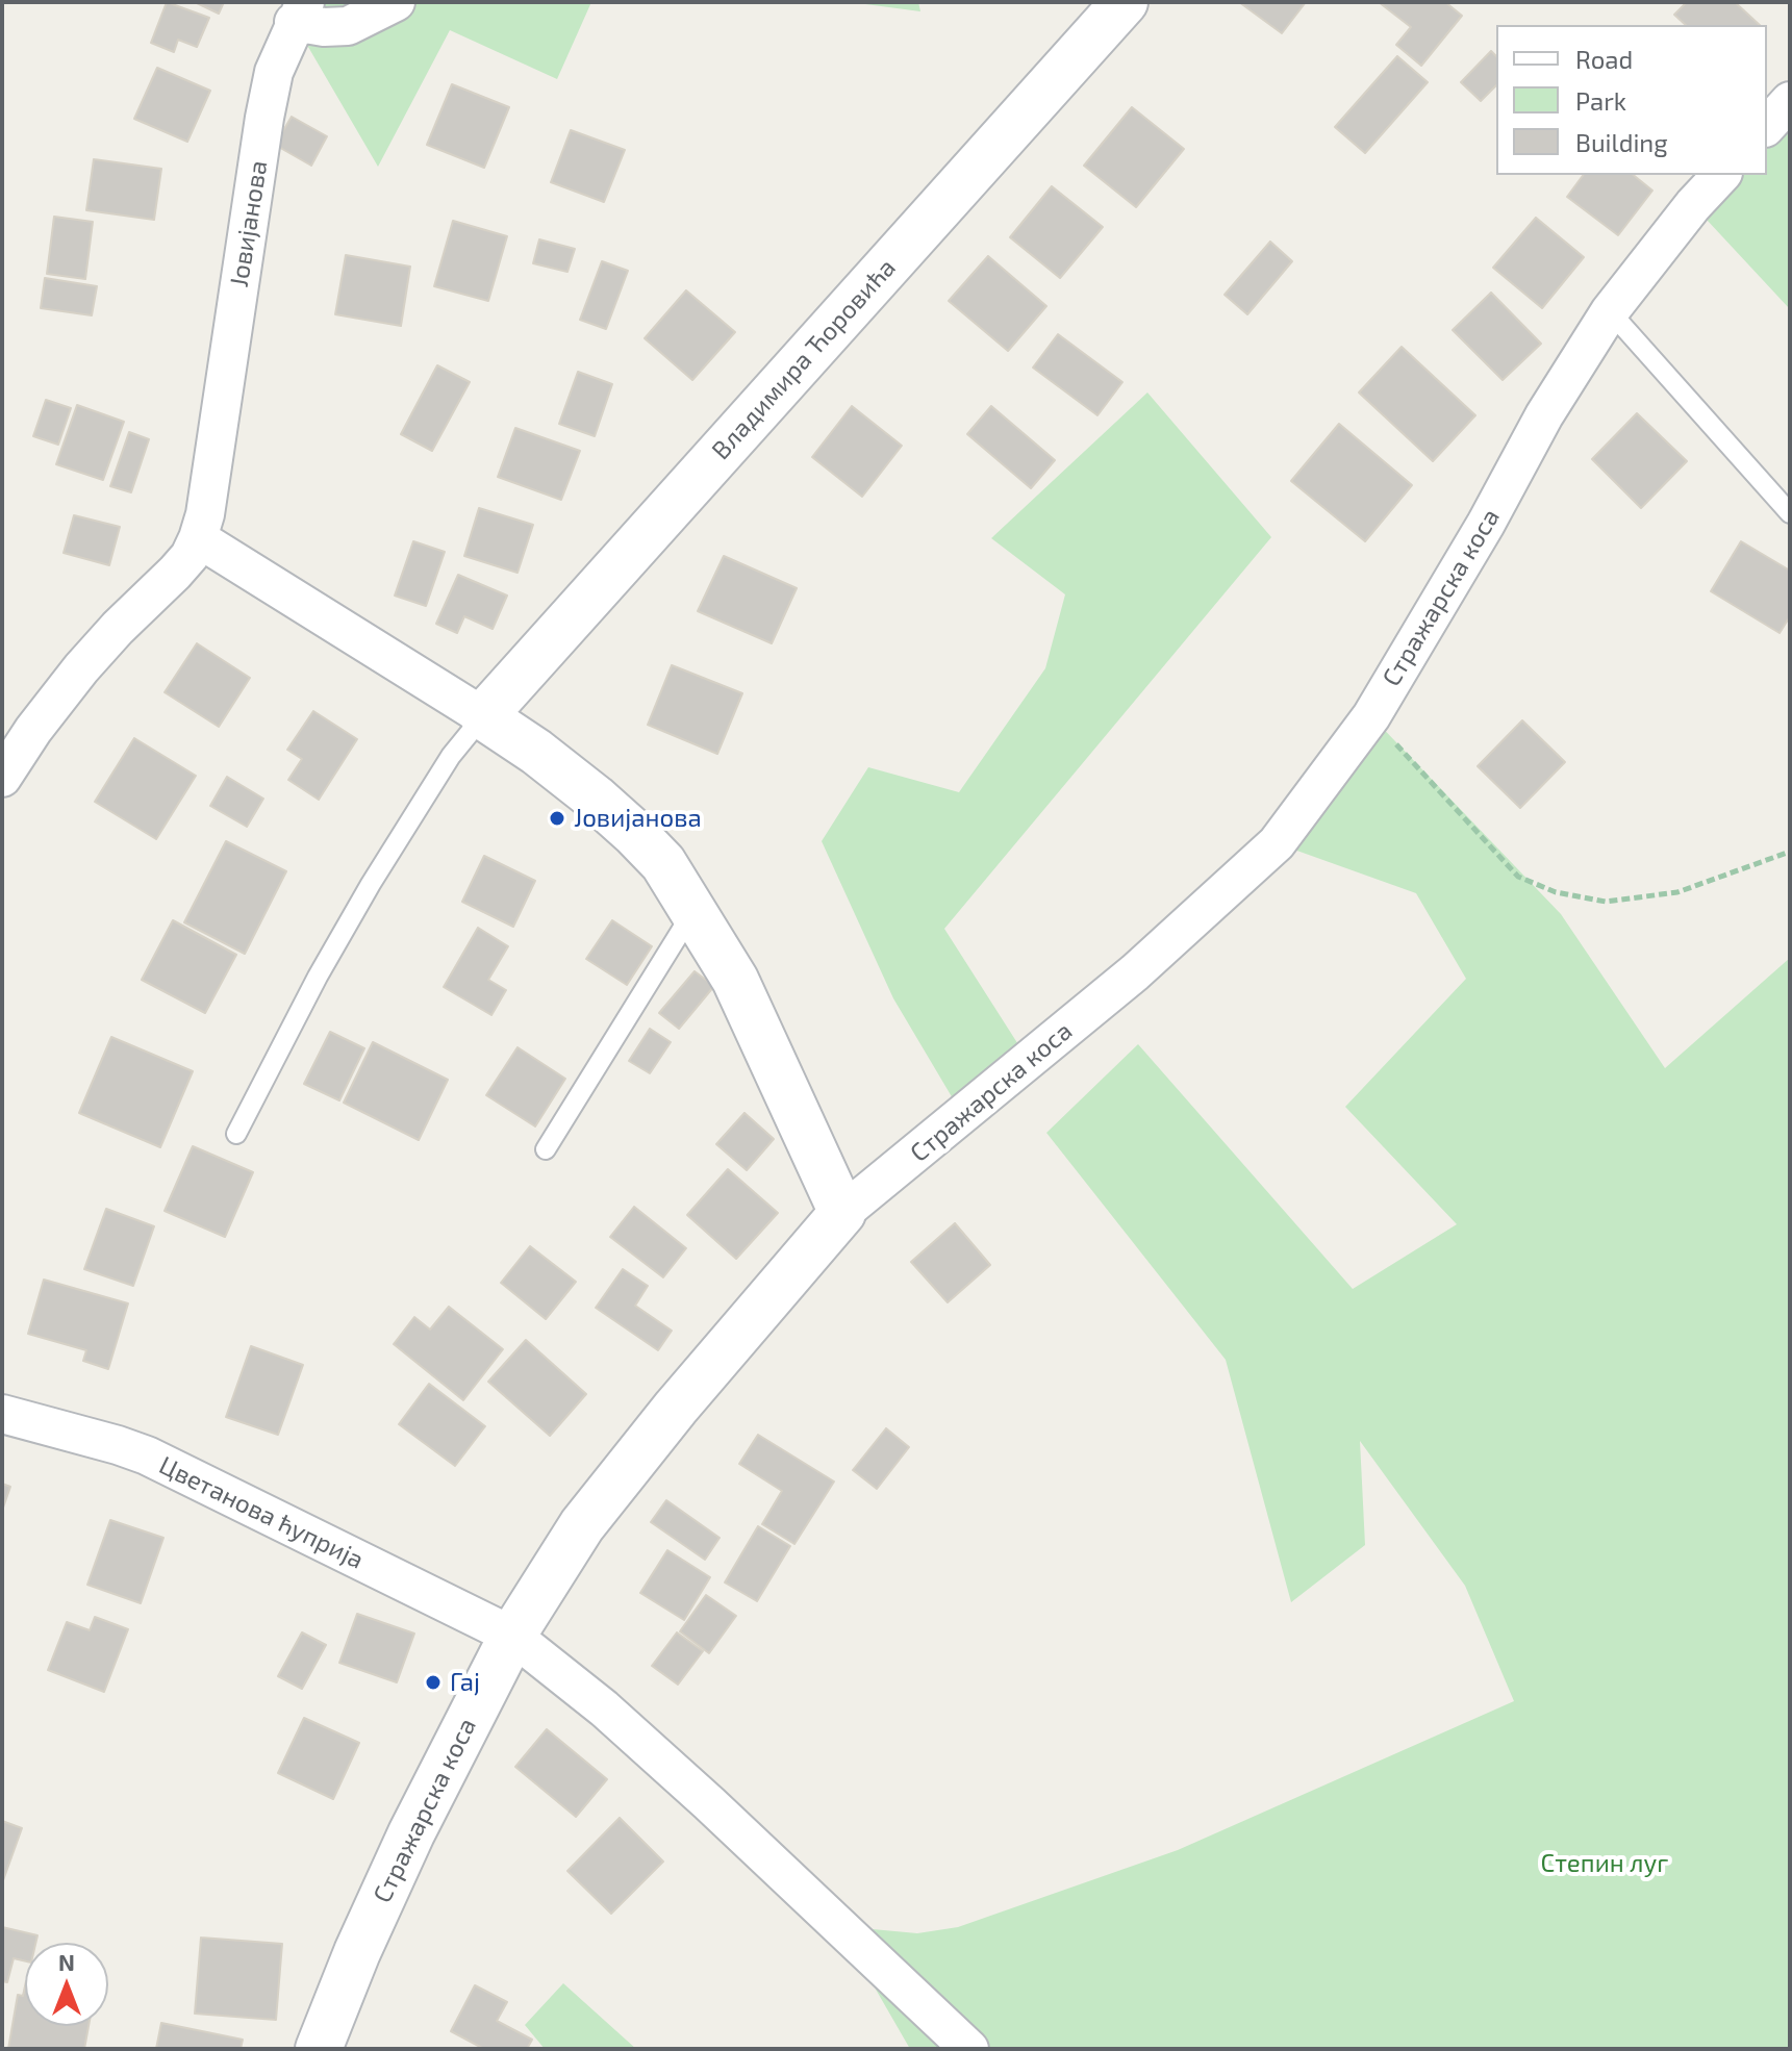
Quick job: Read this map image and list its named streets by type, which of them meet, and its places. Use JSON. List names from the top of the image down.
{
  "streets": {
    "street": [
      "Јовијанова",
      "Владимира Ћоровића",
      "Стражарска коса",
      "Цветанова ћуприја"
    ]
  },
  "crossings": [
    ["Стражарска коса", "Цветанова ћуприја"]
  ],
  "parks": ["Степин луг"],
  "places": ["Јовијанова", "Гај"],
  "legend": ["Road", "Park", "Building"],
  "north": "top"
}
